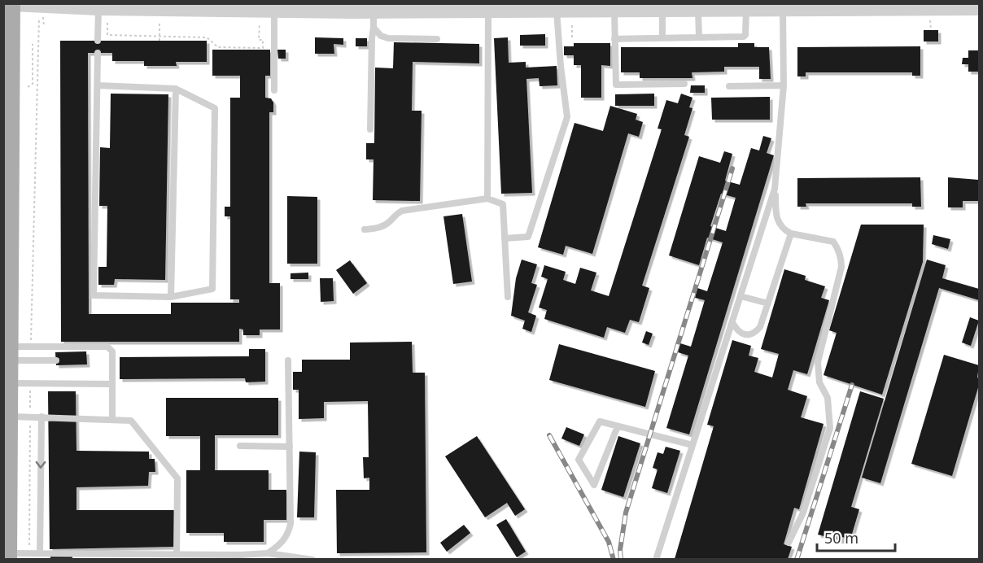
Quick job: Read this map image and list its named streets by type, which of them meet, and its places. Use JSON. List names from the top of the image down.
{
  "scale_bar": "50 m"
}
